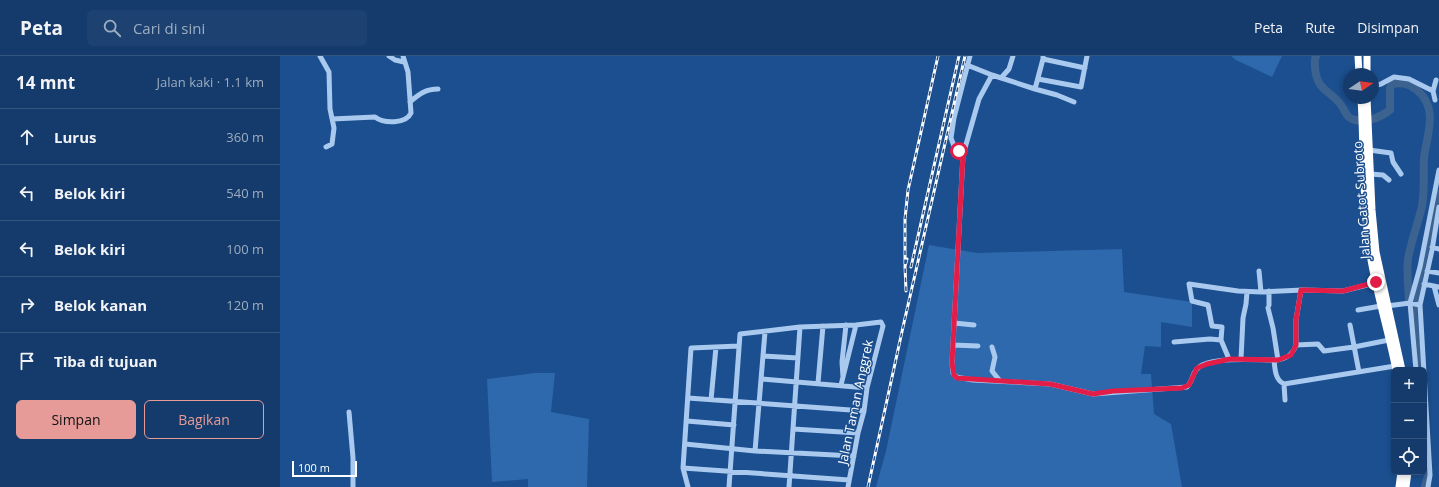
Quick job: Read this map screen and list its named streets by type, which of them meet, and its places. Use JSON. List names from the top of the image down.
{
  "streets": {
    "highway": ["Jalan Gatot Subroto"],
    "street": ["Jalan Taman Anggrek"]
  },
  "scale_bar": "100 m",
  "north": "right",
  "page": {
    "header": "Peta",
    "search": "Cari di sini",
    "nav": ["Peta", "Rute", "Disimpan"],
    "heading": ["14 mnt", "Jalan kaki · 1.1 km"],
    "list": [
      ["Lurus", "360 m"],
      ["Belok kiri", "540 m"],
      ["Belok kiri", "100 m"],
      ["Belok kanan", "120 m"],
      "Tiba di tujuan"
    ],
    "map_buttons": ["+", "−"],
    "buttons": ["Simpan", "Bagikan"],
    "scale": "100 m"
  }
}
